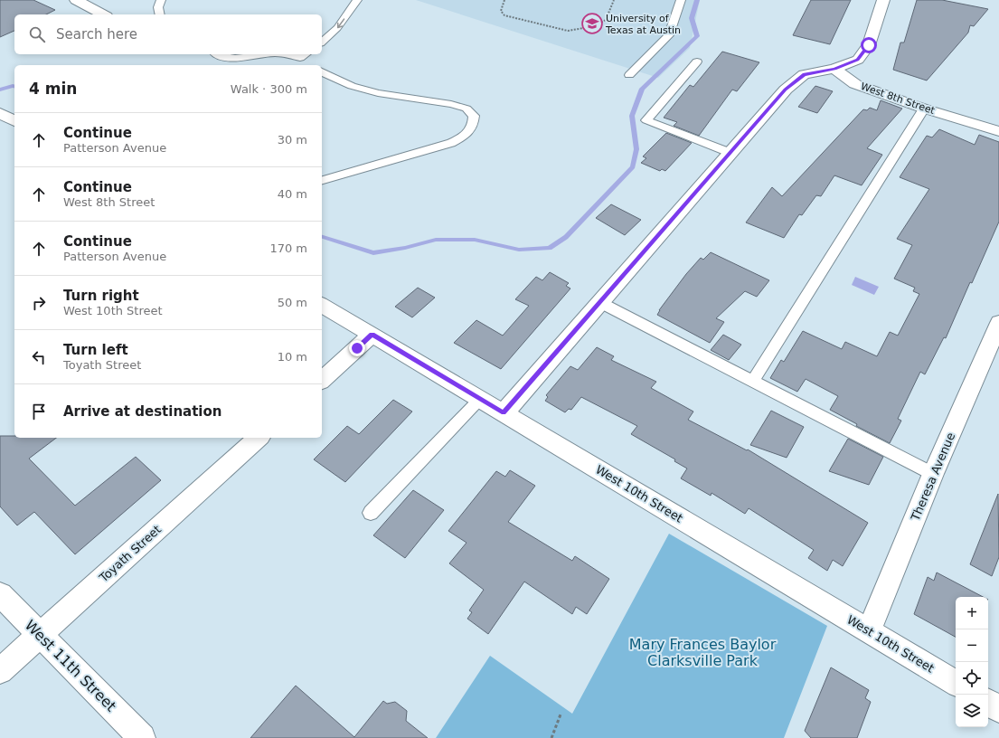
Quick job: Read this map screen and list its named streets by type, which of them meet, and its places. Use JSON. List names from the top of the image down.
{
  "streets": {
    "street": [
      "West 8th Street",
      "Theresa Avenue",
      "West 10th Street",
      "Toyath Street",
      "West 11th Street"
    ]
  },
  "crossings": [
    ["Theresa Avenue", "West 10th Street"],
    ["Toyath Street", "West 11th Street"]
  ],
  "parks": ["Mary Frances Baylor Clarksville Park"],
  "places": {
    "school or university": ["University of Texas at Austin"]
  },
  "page": {
    "search": "Search here",
    "heading": ["4 min", "Walk · 300 m"],
    "list": [
      ["Continue", "Patterson Avenue", "30 m"],
      ["Continue", "West 8th Street", "40 m"],
      ["Continue", "Patterson Avenue", "170 m"],
      ["Turn right", "West 10th Street", "50 m"],
      ["Turn left", "Toyath Street", "10 m"],
      "Arrive at destination"
    ],
    "map_buttons": ["+", "−"]
  }
}
